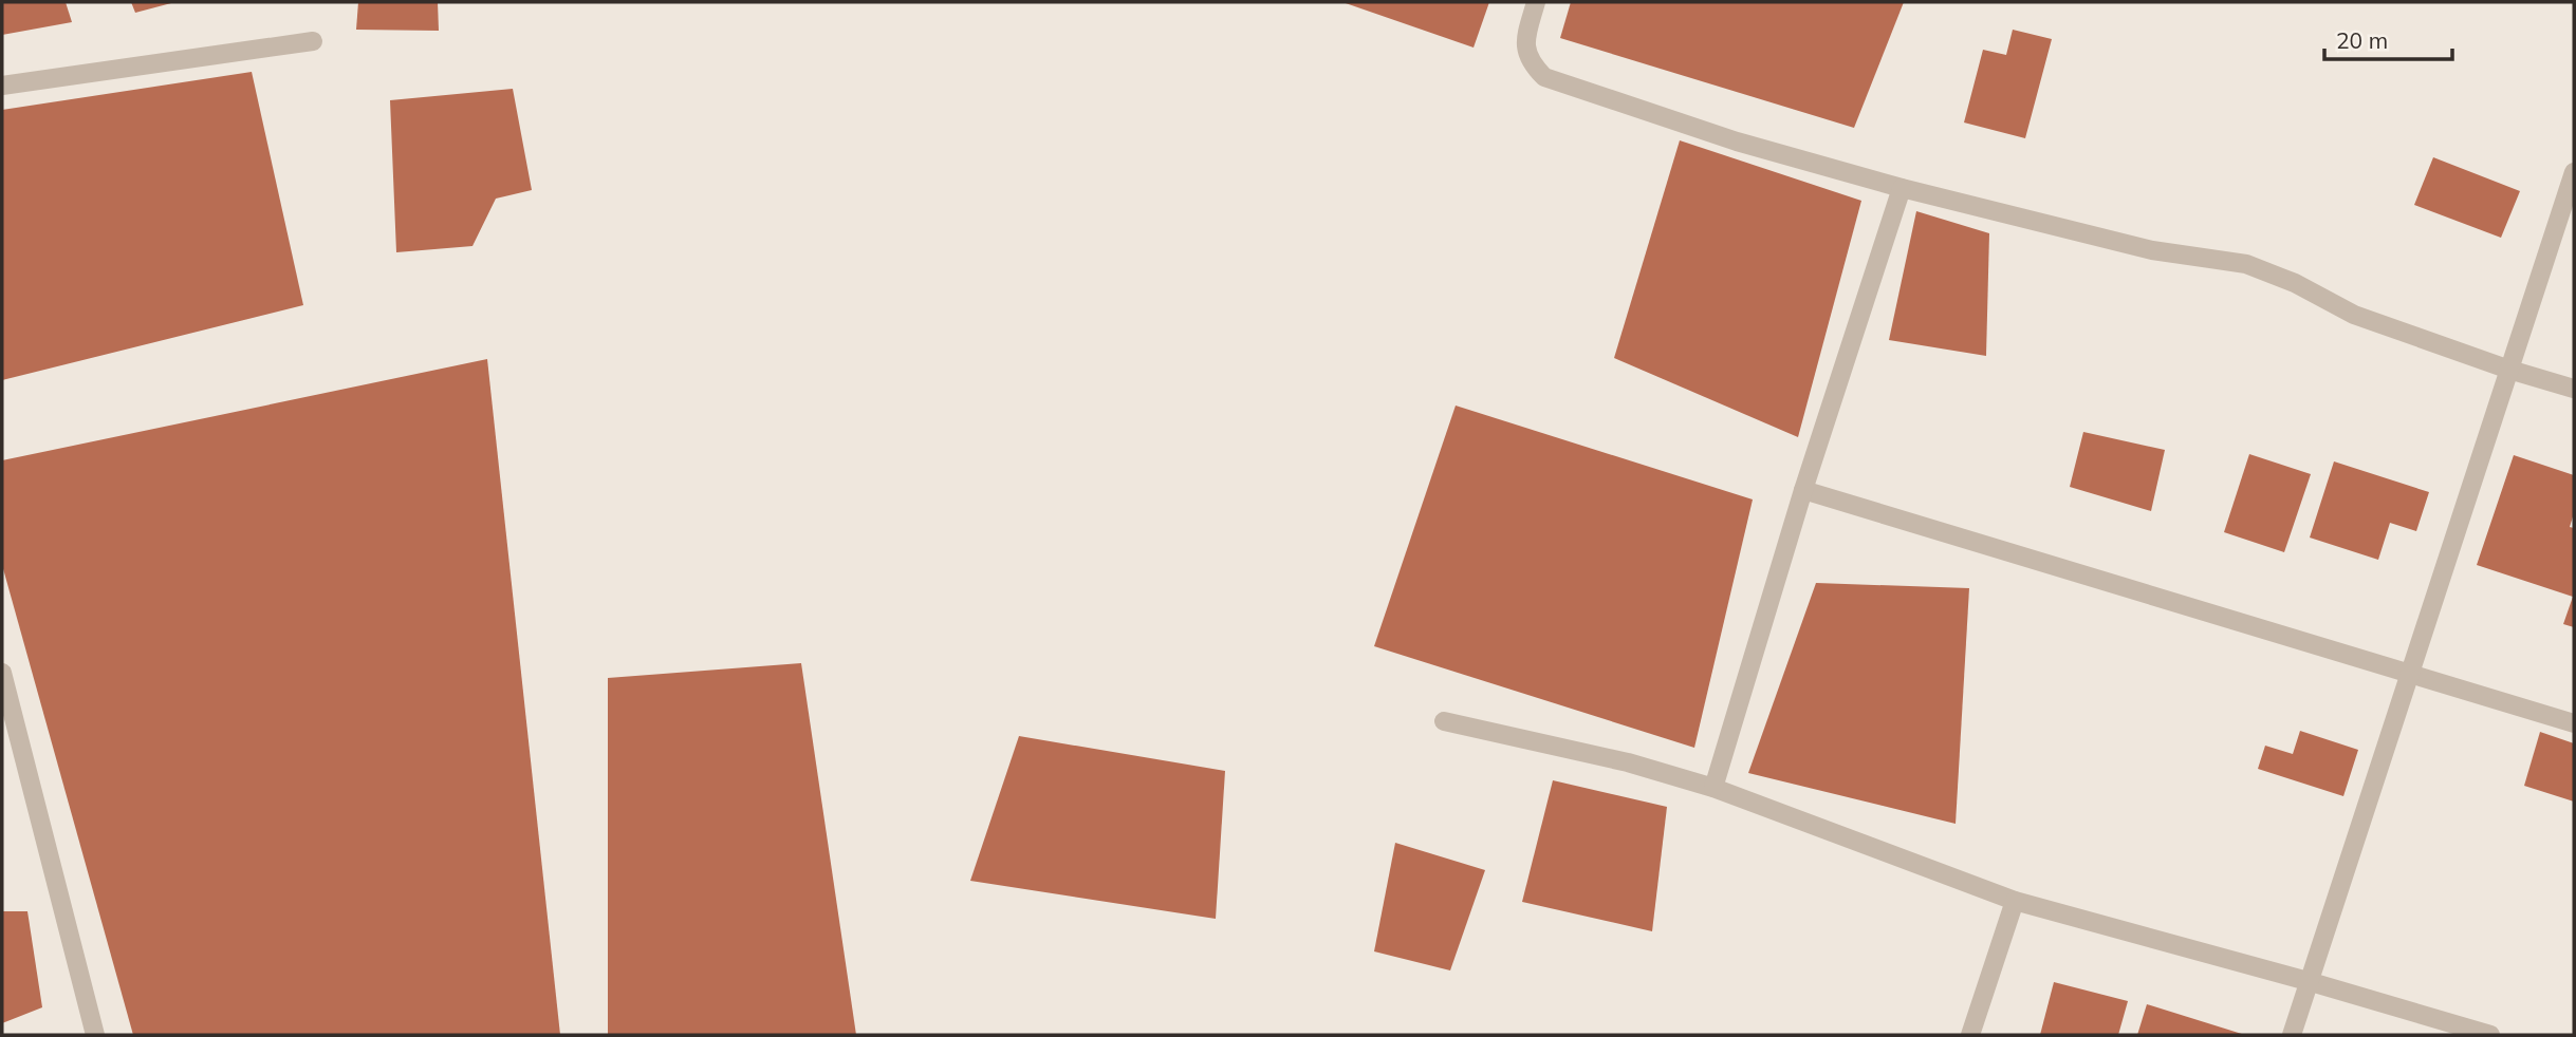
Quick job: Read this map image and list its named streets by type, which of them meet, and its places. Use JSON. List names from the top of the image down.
{
  "scale_bar": "20 m"
}
